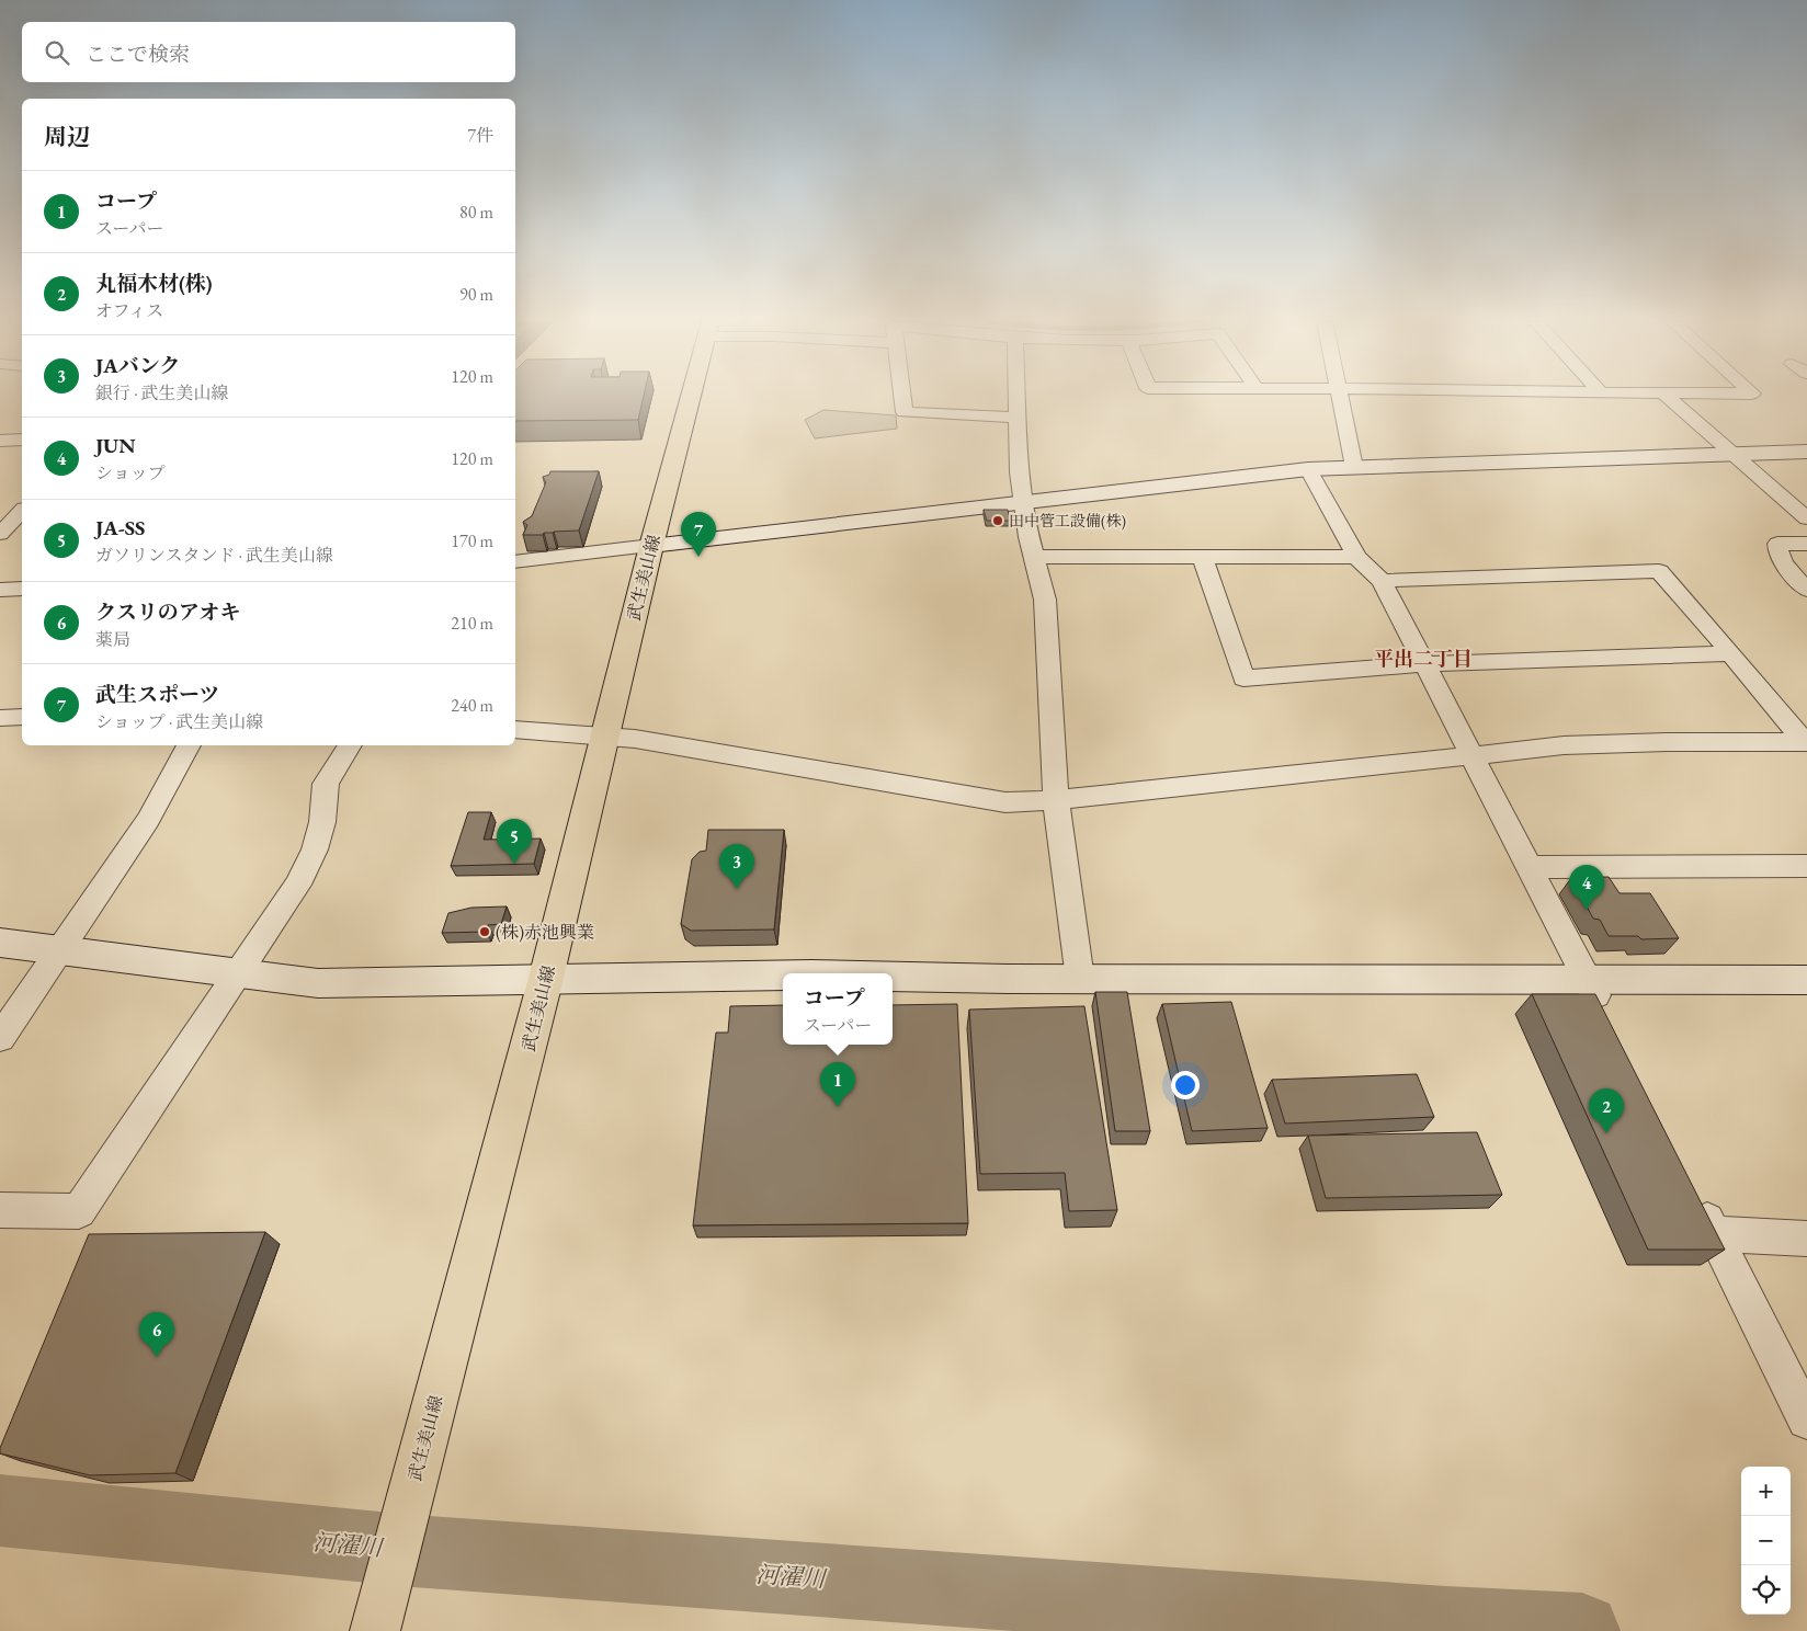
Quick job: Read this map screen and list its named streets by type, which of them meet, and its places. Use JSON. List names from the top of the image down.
{
  "streets": {
    "main road": ["武生美山線"]
  },
  "districts": ["平出二丁目"],
  "water": ["河濯川"],
  "places": ["田中管工設備(株)", "(株)赤池興業"],
  "page": {
    "search": "ここで検索",
    "heading": ["周辺", "7件"],
    "list": [
      {
        "mark": "1",
        "name": "コープ",
        "note": "スーパー",
        "value": "80 m"
      },
      {
        "mark": "2",
        "name": "丸福木材(株)",
        "note": "オフィス",
        "value": "90 m"
      },
      {
        "mark": "3",
        "name": "JAバンク",
        "note": "銀行 · 武生美山線",
        "value": "120 m"
      },
      {
        "mark": "4",
        "name": "JUN",
        "note": "ショップ",
        "value": "120 m"
      },
      {
        "mark": "5",
        "name": "JA-SS",
        "note": "ガソリンスタンド · 武生美山線",
        "value": "170 m"
      },
      {
        "mark": "6",
        "name": "クスリのアオキ",
        "note": "薬局",
        "value": "210 m"
      },
      {
        "mark": "7",
        "name": "武生スポーツ",
        "note": "ショップ · 武生美山線",
        "value": "240 m"
      }
    ],
    "pins": [
      "7",
      "5",
      "3",
      "4",
      "1",
      "2",
      "6"
    ],
    "popup": ["コープ", "スーパー"],
    "map_buttons": ["+", "−"]
  }
}
